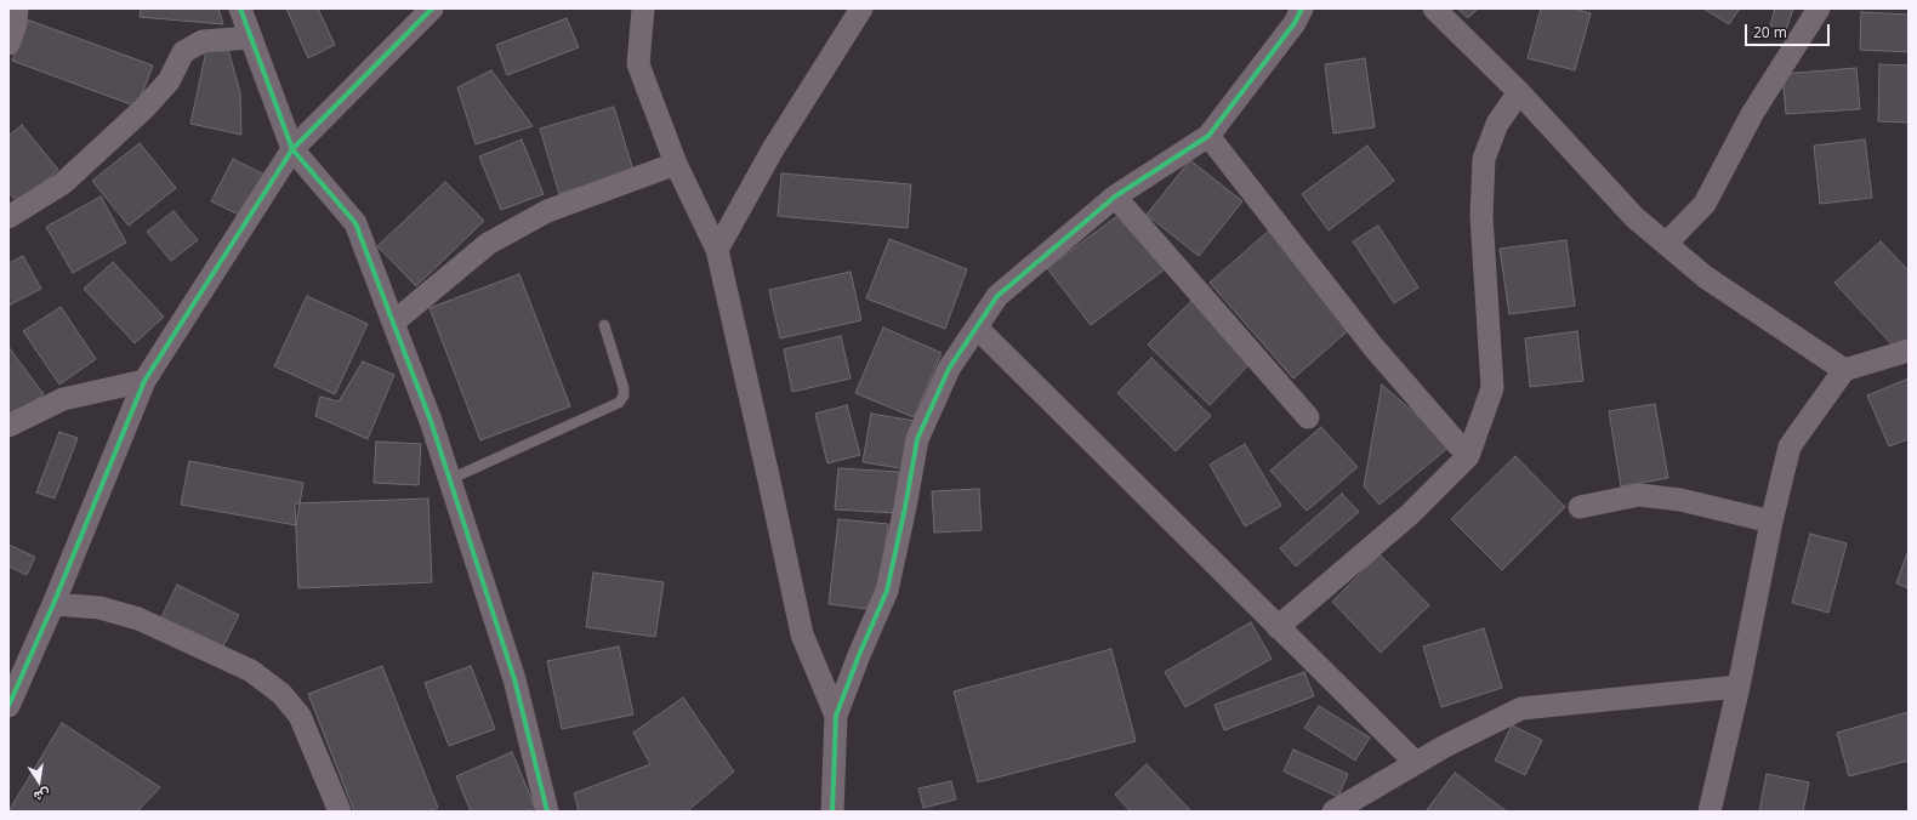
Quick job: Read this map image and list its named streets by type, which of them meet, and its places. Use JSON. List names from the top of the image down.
{
  "scale_bar": "20 m",
  "north": "bottom"
}
